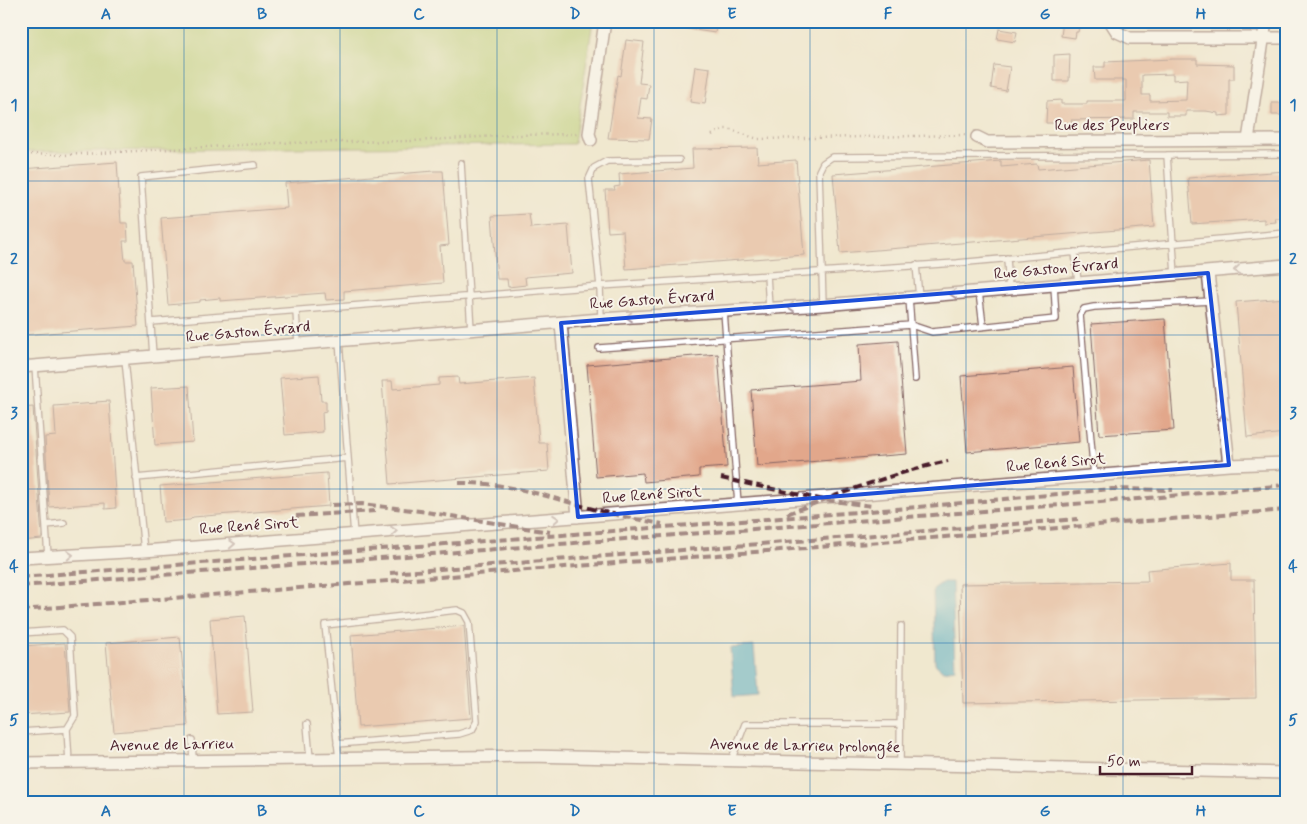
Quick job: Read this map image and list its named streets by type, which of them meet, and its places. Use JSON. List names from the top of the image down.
{
  "streets": {
    "street": [
      "Rue des Peupliers",
      "Rue Gaston Évrard",
      "Rue René Sirot",
      "Avenue de Larrieu",
      "Avenue de Larrieu prolongée"
    ]
  },
  "crossings": [
    ["Avenue de Larrieu", "Avenue de Larrieu prolongée"]
  ],
  "one_way": ["Rue René Sirot"],
  "scale_bar": "50 m",
  "grid": {
    "columns": [
      "A",
      "B",
      "C",
      "D",
      "E",
      "F",
      "G",
      "H"
    ],
    "rows": [
      "1",
      "2",
      "3",
      "4",
      "5"
    ]
  }
}
